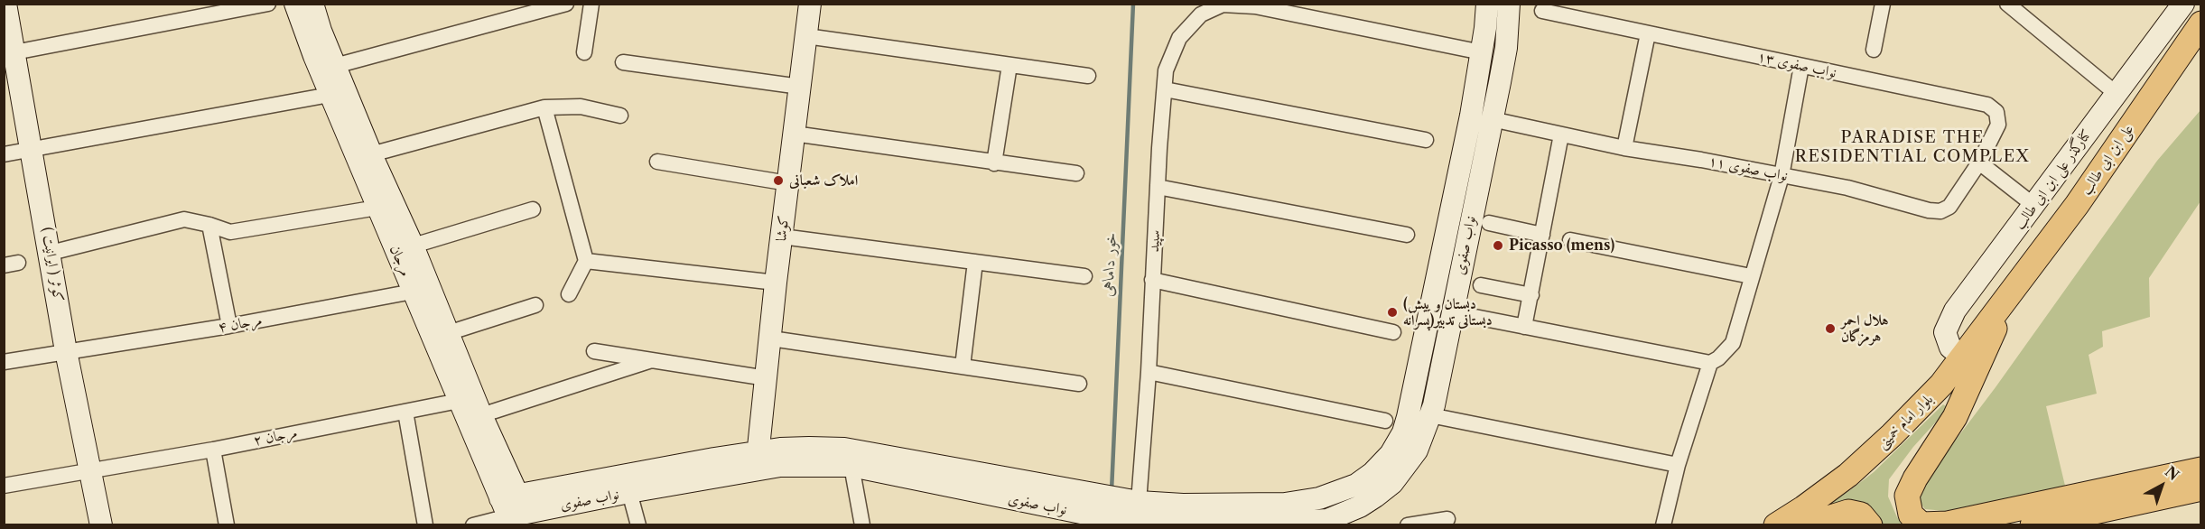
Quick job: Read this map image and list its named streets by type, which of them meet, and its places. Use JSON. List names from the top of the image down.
{
  "streets": {
    "main road": ["علی ابن ابی طالب", "بلوار امام خمینی"],
    "street": [
      "نواب صفوی ۱۳",
      "نواب صفوی ۱۱",
      "کنارگذر علی ابن ابی طالب",
      "کوشا",
      "سپید",
      "نواب صفوی",
      "مرجان",
      "کوثر ( ایرانیت )",
      "مرجان ۴",
      "مرجان ۲"
    ]
  },
  "crossings": [
    ["نواب صفوی ۱۳", "نواب صفوی ۱۱"],
    ["علی ابن ابی طالب", "بلوار امام خمینی"],
    ["نواب صفوی ۱۱", "نواب صفوی"],
    ["کنارگذر علی ابن ابی طالب", "بلوار امام خمینی"],
    ["کوشا", "نواب صفوی"],
    ["سپید", "نواب صفوی"],
    ["نواب صفوی", "مرجان"],
    ["مرجان", "مرجان ۴"],
    ["مرجان", "مرجان ۲"],
    ["کوثر ( ایرانیت )", "مرجان ۴"],
    ["کوثر ( ایرانیت )", "مرجان ۲"]
  ],
  "districts": ["PARADISE THE RESIDENTIAL COMPLEX"],
  "water": ["خور داماهی"],
  "places": [
    "املاک شعبانی",
    "Picasso (mens)",
    "(دبستان و پیش دبستانی تدبیر(پسرانه",
    "هلال احمر هرمزگان"
  ],
  "north": "top right"
}
